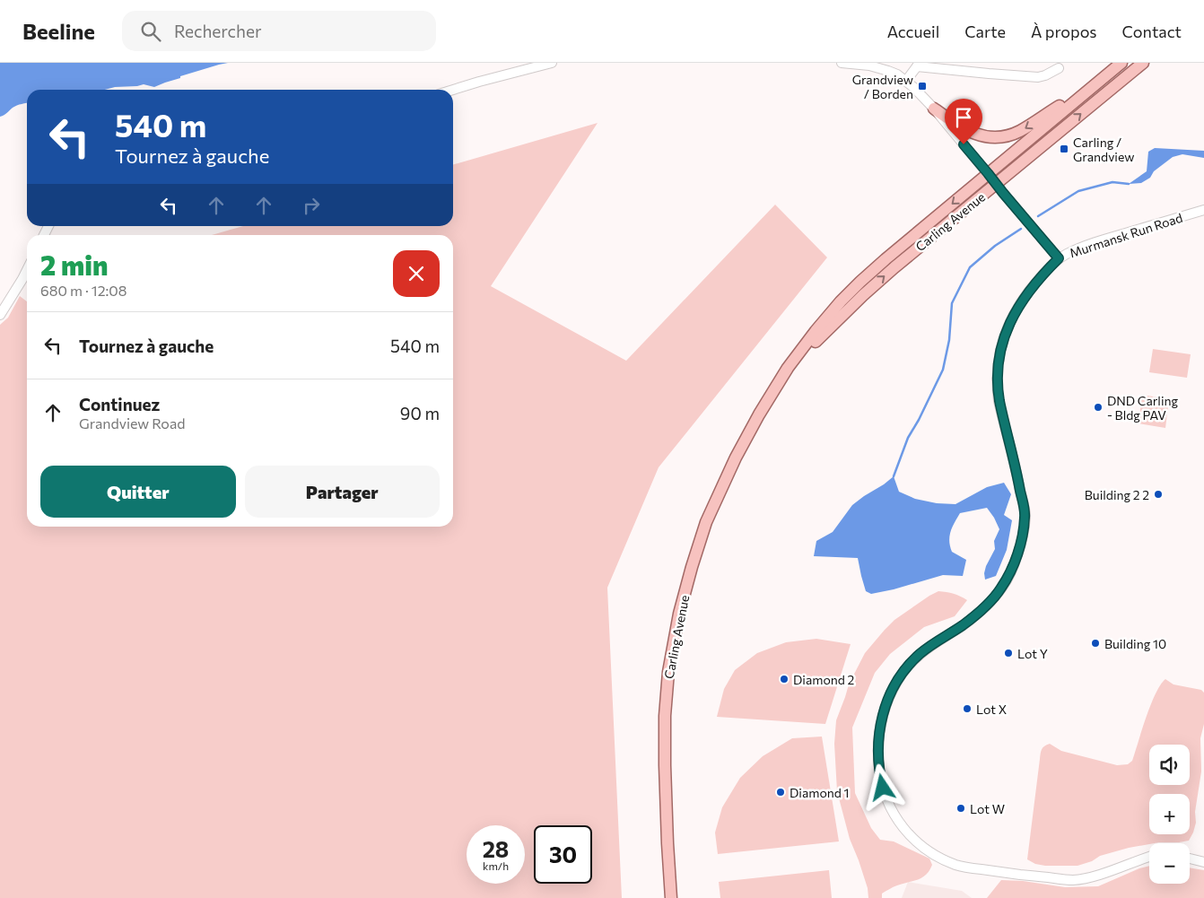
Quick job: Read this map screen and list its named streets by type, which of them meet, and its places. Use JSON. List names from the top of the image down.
{
  "streets": {
    "main road": ["Carling Avenue"],
    "street": ["Murmansk Run Road"]
  },
  "places": {
    "transit": ["Grandview / Borden", "Carling / Grandview"],
    "other": [
      "DND Carling - Bldg PAV",
      "Building 2 2",
      "Building 10",
      "Lot Y",
      "Diamond 2",
      "Lot X",
      "Diamond 1",
      "Lot W"
    ]
  },
  "page": {
    "header": "Beeline",
    "search": "Rechercher",
    "nav": [
      "Accueil",
      "Carte",
      "À propos",
      "Contact"
    ],
    "turn": ["540 m", "Tournez à gauche"],
    "heading": ["2 min", "680 m · 12:08"],
    "list": [
      {
        "name": "Tournez à gauche",
        "value": "540 m"
      },
      {
        "name": "Continuez",
        "note": "Grandview Road",
        "value": "90 m"
      }
    ],
    "buttons": ["Quitter", "Partager"],
    "map_buttons": ["+", "−"],
    "speed": "28 km/h",
    "limit": "30"
  }
}
